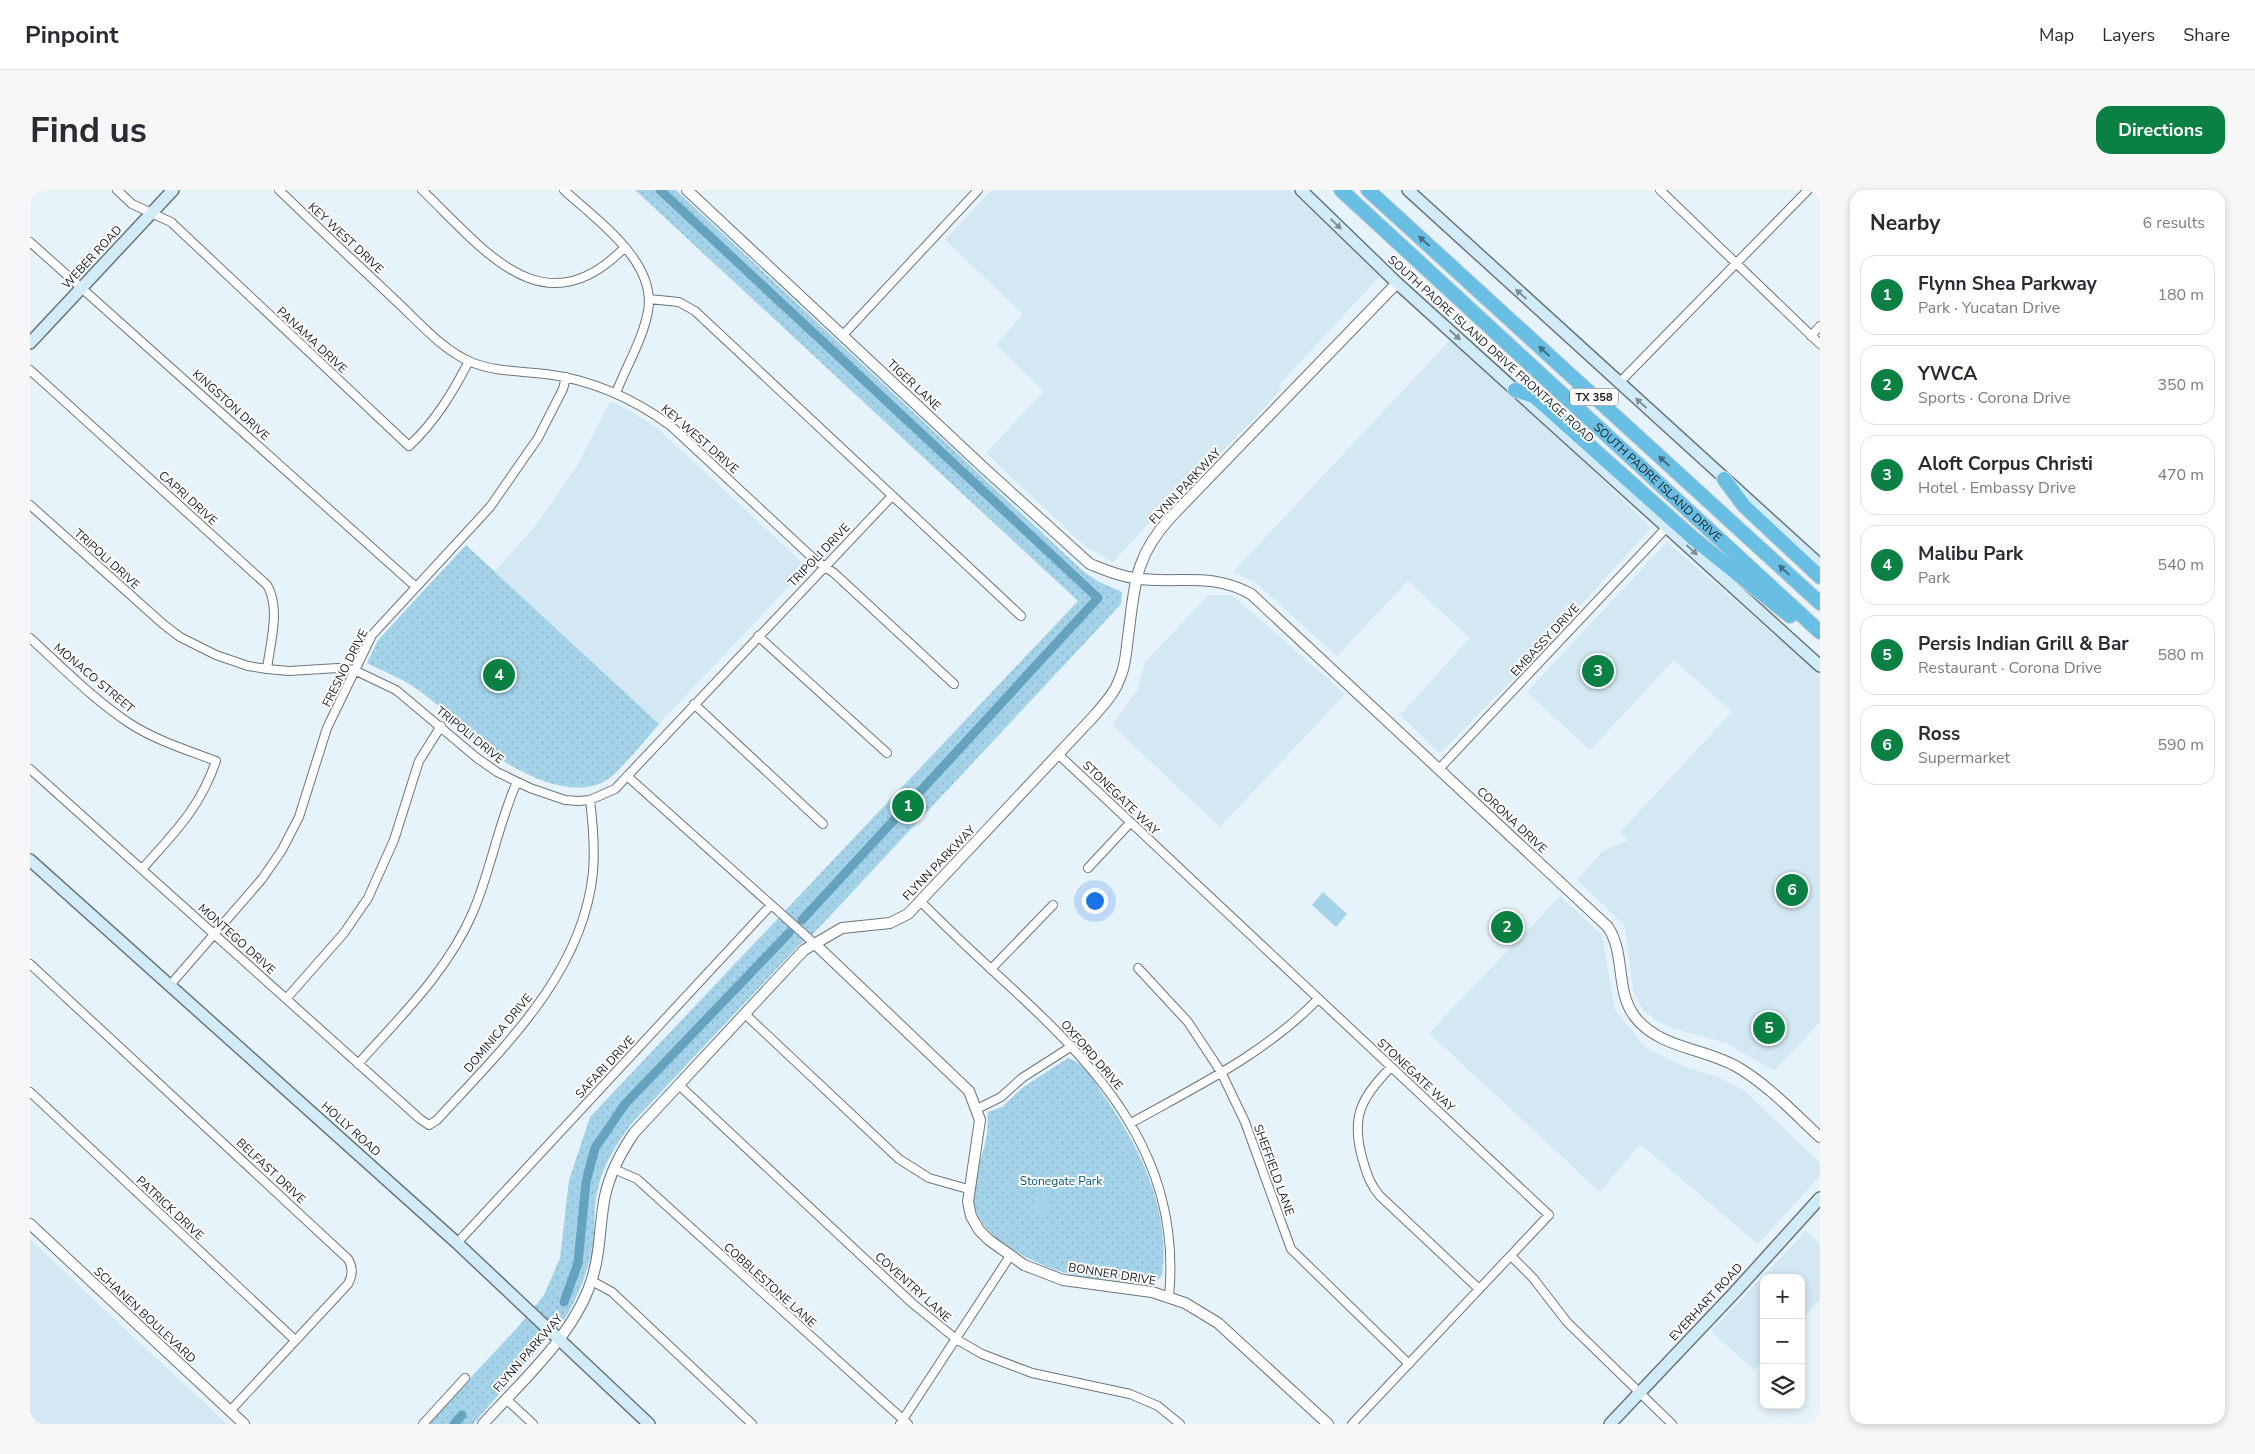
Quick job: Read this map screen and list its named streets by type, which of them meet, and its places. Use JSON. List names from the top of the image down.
{
  "streets": {
    "highway": ["TX 358", "SOUTH PADRE ISLAND DRIVE"],
    "main road": [
      "WEBER ROAD",
      "SOUTH PADRE ISLAND DRIVE FRONTAGE ROAD",
      "HOLLY ROAD",
      "EVERHART ROAD"
    ],
    "street": [
      "KEY WEST DRIVE",
      "PANAMA DRIVE",
      "TIGER LANE",
      "KINGSTON DRIVE",
      "FLYNN PARKWAY",
      "CAPRI DRIVE",
      "TRIPOLI DRIVE",
      "EMBASSY DRIVE",
      "FRESNO DRIVE",
      "MONACO STREET",
      "STONEGATE WAY",
      "CORONA DRIVE",
      "MONTEGO DRIVE",
      "DOMINICA DRIVE",
      "OXFORD DRIVE",
      "SAFARI DRIVE",
      "SHEFFIELD LANE",
      "BELFAST DRIVE",
      "PATRICK DRIVE",
      "BONNER DRIVE",
      "COBBLESTONE LANE",
      "COVENTRY LANE",
      "SCHANEN BOULEVARD"
    ]
  },
  "crossings": [
    ["KEY WEST DRIVE", "PANAMA DRIVE"],
    ["KEY WEST DRIVE", "TRIPOLI DRIVE"],
    ["KEY WEST DRIVE", "FRESNO DRIVE"],
    ["WEBER ROAD", "PANAMA DRIVE"],
    ["WEBER ROAD", "KINGSTON DRIVE"],
    ["SOUTH PADRE ISLAND DRIVE FRONTAGE ROAD", "FLYNN PARKWAY"],
    ["SOUTH PADRE ISLAND DRIVE FRONTAGE ROAD", "EMBASSY DRIVE"],
    ["TIGER LANE", "FLYNN PARKWAY"],
    ["TIGER LANE", "CORONA DRIVE"],
    ["KINGSTON DRIVE", "FRESNO DRIVE"],
    ["FLYNN PARKWAY", "STONEGATE WAY"],
    ["FLYNN PARKWAY", "CORONA DRIVE"],
    ["FLYNN PARKWAY", "OXFORD DRIVE"],
    ["FLYNN PARKWAY", "HOLLY ROAD"],
    ["FLYNN PARKWAY", "BONNER DRIVE"],
    ["FLYNN PARKWAY", "COBBLESTONE LANE"],
    ["FLYNN PARKWAY", "COVENTRY LANE"],
    ["CAPRI DRIVE", "TRIPOLI DRIVE"],
    ["TRIPOLI DRIVE", "FRESNO DRIVE"],
    ["TRIPOLI DRIVE", "DOMINICA DRIVE"],
    ["EMBASSY DRIVE", "CORONA DRIVE"],
    ["FRESNO DRIVE", "MONTEGO DRIVE"],
    ["FRESNO DRIVE", "HOLLY ROAD"],
    ["MONACO STREET", "MONTEGO DRIVE"],
    ["STONEGATE WAY", "SHEFFIELD LANE"],
    ["MONTEGO DRIVE", "DOMINICA DRIVE"],
    ["OXFORD DRIVE", "BONNER DRIVE"],
    ["SAFARI DRIVE", "HOLLY ROAD"],
    ["BELFAST DRIVE", "PATRICK DRIVE"],
    ["BELFAST DRIVE", "SCHANEN BOULEVARD"]
  ],
  "parks": ["Stonegate Park"],
  "page": {
    "header": "Pinpoint",
    "nav": ["Map", "Layers", "Share"],
    "buttons": "Directions",
    "title": "Find us",
    "heading": ["Nearby", "6 results"],
    "list": [
      {
        "mark": "1",
        "name": "Flynn Shea Parkway",
        "note": "Park · Yucatan Drive",
        "value": "180 m"
      },
      {
        "mark": "2",
        "name": "YWCA",
        "note": "Sports · Corona Drive",
        "value": "350 m"
      },
      {
        "mark": "3",
        "name": "Aloft Corpus Christi",
        "note": "Hotel · Embassy Drive",
        "value": "470 m"
      },
      {
        "mark": "4",
        "name": "Malibu Park",
        "note": "Park",
        "value": "540 m"
      },
      {
        "mark": "5",
        "name": "Persis Indian Grill & Bar",
        "note": "Restaurant · Corona Drive",
        "value": "580 m"
      },
      {
        "mark": "6",
        "name": "Ross",
        "note": "Supermarket",
        "value": "590 m"
      }
    ],
    "pins": [
      "3",
      "4",
      "1",
      "6",
      "2",
      "5"
    ],
    "map_buttons": ["+", "−"]
  }
}
